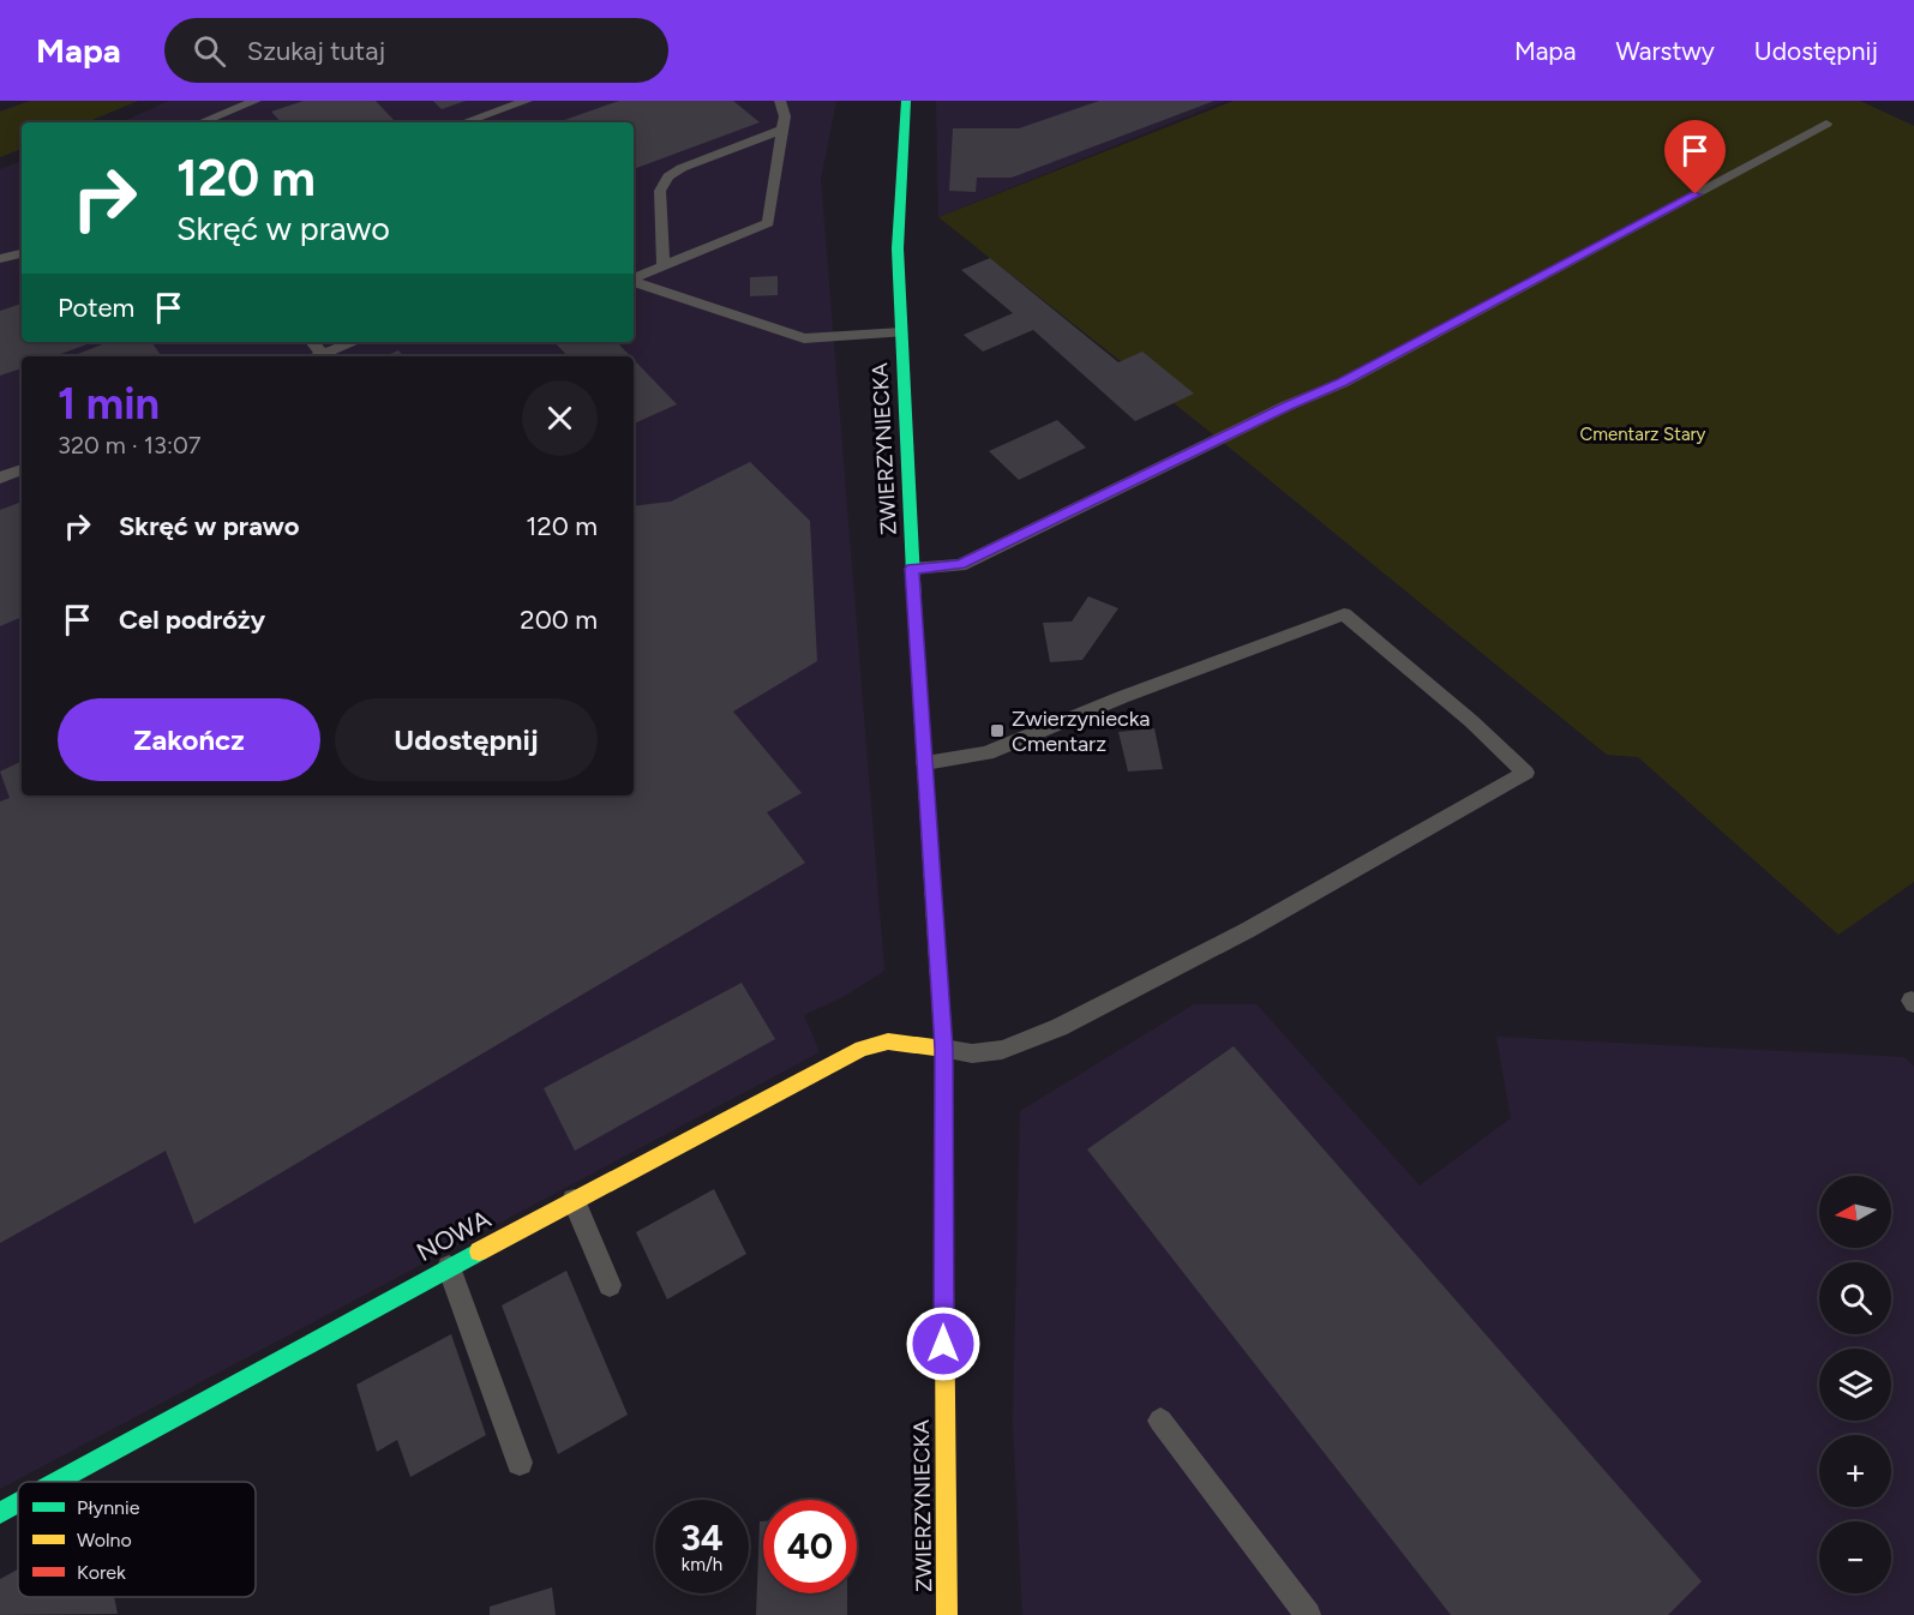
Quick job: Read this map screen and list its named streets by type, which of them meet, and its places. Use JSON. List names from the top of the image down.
{
  "streets": {
    "street": ["ZWIERZYNIECKA", "NOWA"]
  },
  "crossings": [
    ["ZWIERZYNIECKA", "NOWA"]
  ],
  "parks": ["Cmentarz Stary"],
  "places": {
    "transit": ["Zwierzyniecka Cmentarz"]
  },
  "legend": ["Płynnie", "Wolno", "Korek"],
  "north": "left",
  "page": {
    "header": "Mapa",
    "search": "Szukaj tutaj",
    "nav": ["Mapa", "Warstwy", "Udostępnij"],
    "turn": ["120 m", "Skręć w prawo"],
    "then": "Potem",
    "heading": ["1 min", "320 m · 13:07"],
    "list": [
      {
        "name": "Skręć w prawo",
        "value": "120 m"
      },
      {
        "name": "Cel podróży",
        "value": "200 m"
      }
    ],
    "buttons": ["Zakończ", "Udostępnij"],
    "map_buttons": ["+", "−"],
    "speed": "34 km/h",
    "limit": "40"
  }
}
